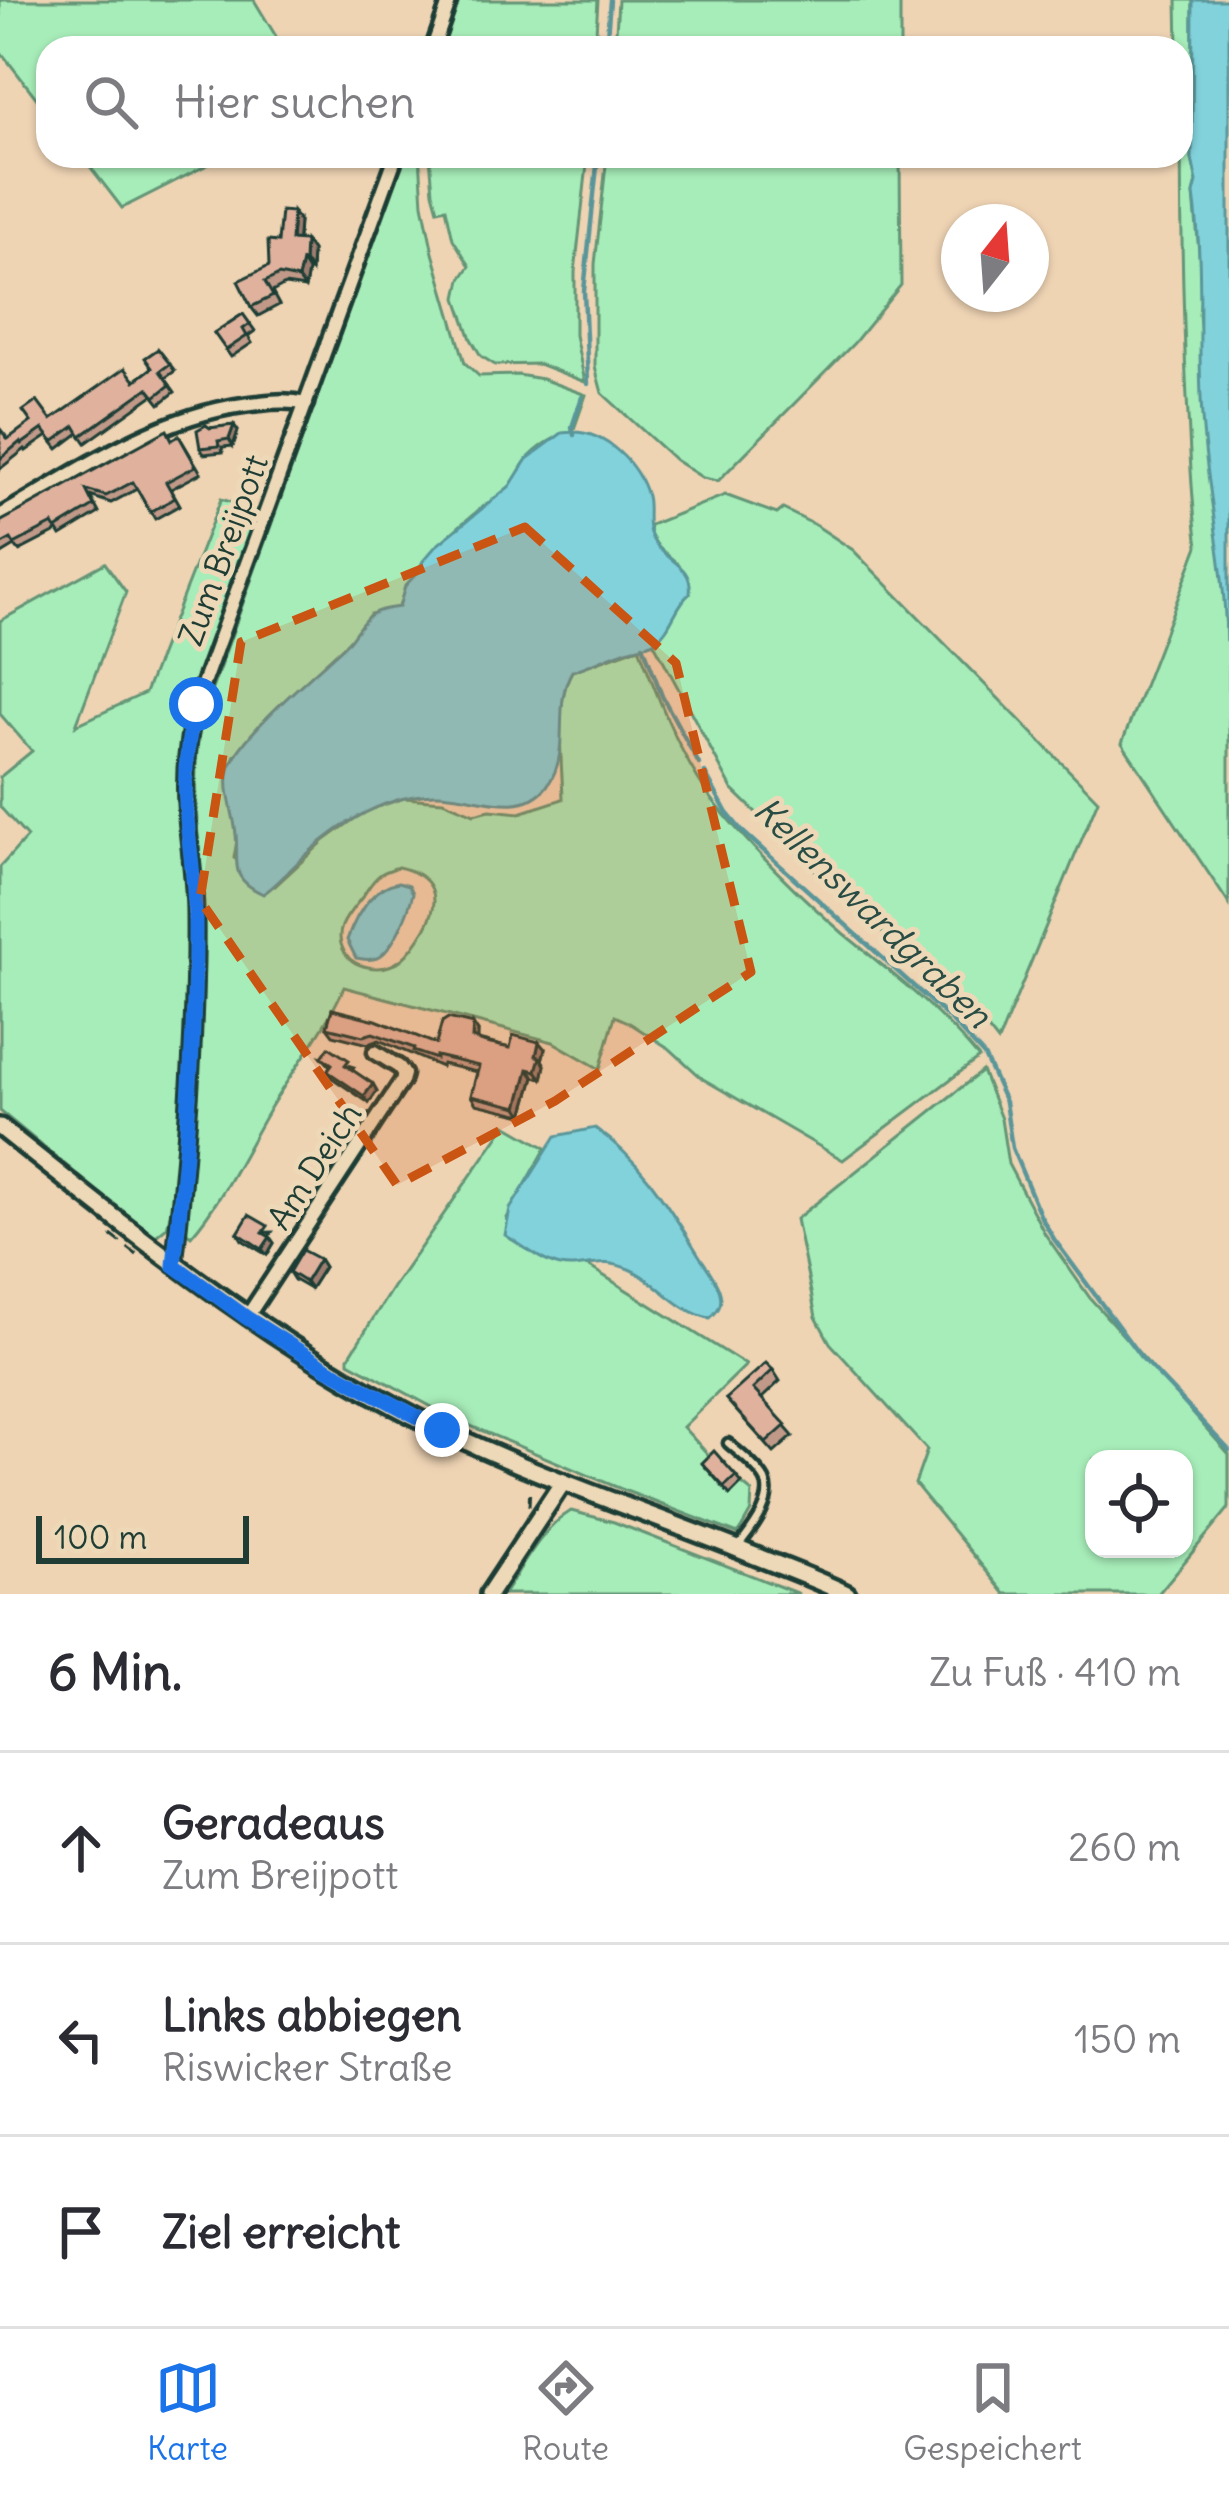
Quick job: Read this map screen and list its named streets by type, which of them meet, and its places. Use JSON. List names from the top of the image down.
{
  "streets": {
    "street": ["Zum Breijpott", "Am Deich"]
  },
  "water": ["Kellenswardgraben"],
  "scale_bar": "100 m",
  "north": "top",
  "page": {
    "search": "Hier suchen",
    "scale": "100 m",
    "heading": ["6 Min.", "Zu Fuß · 410 m"],
    "list": [
      ["Geradeaus", "Zum Breijpott", "260 m"],
      ["Links abbiegen", "Riswicker Straße", "150 m"],
      "Ziel erreicht"
    ],
    "nav": ["Karte", "Route", "Gespeichert"]
  }
}
